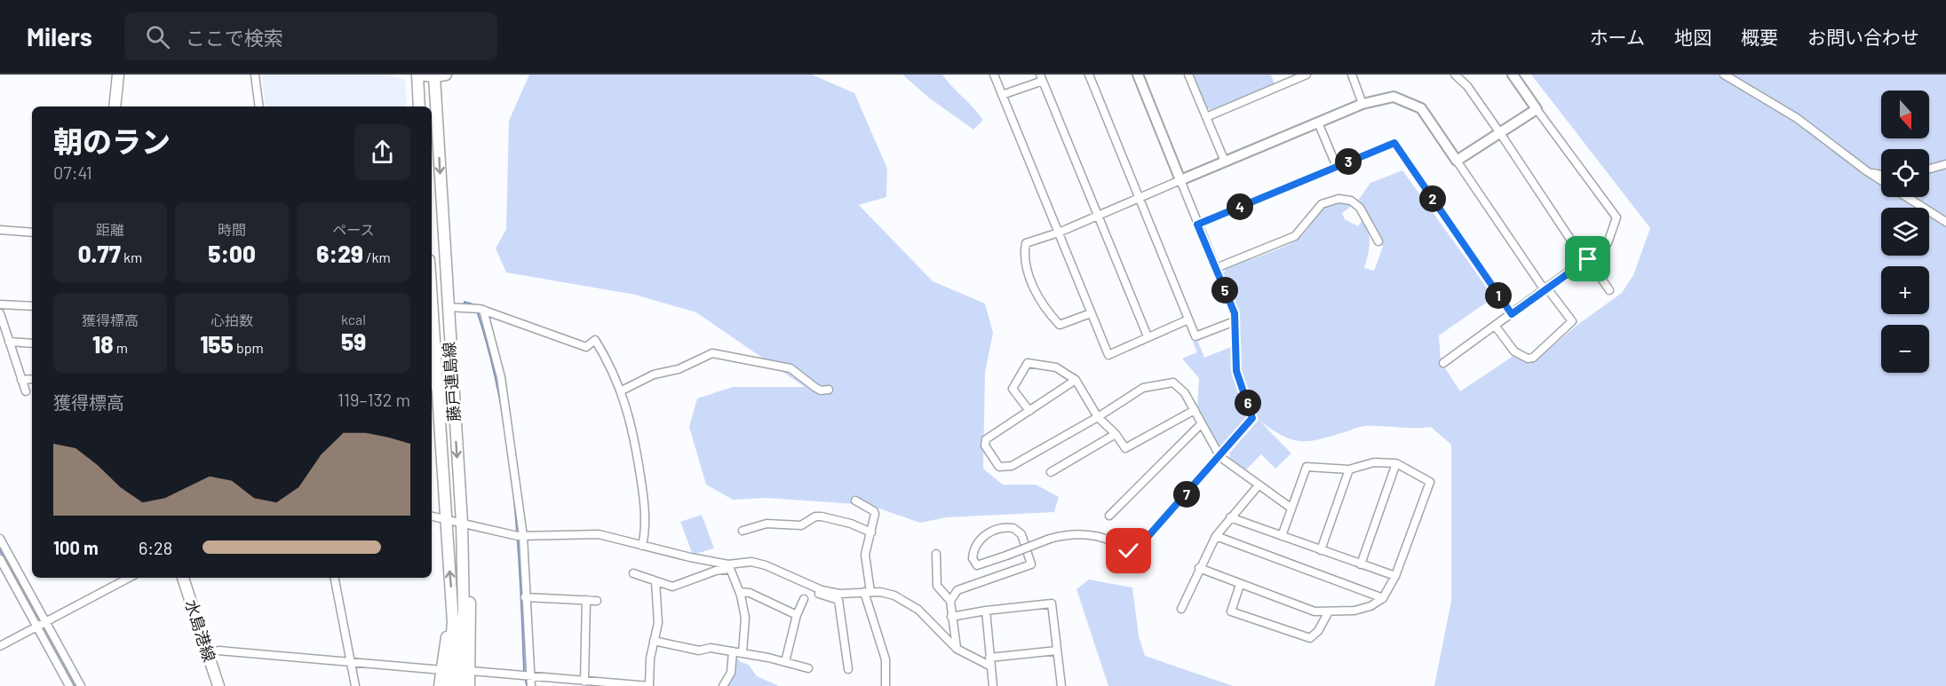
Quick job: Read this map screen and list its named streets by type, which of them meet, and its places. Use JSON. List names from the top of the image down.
{
  "streets": {
    "main road": ["藤戸連島線", "水島港線"]
  },
  "north": "bottom",
  "page": {
    "header": "Milers",
    "search": "ここで検索",
    "nav": [
      "ホーム",
      "地図",
      "概要",
      "お問い合わせ"
    ],
    "map_buttons": ["+", "−"],
    "heading": ["朝のラン", "07:41"],
    "pins": [
      "3",
      "2",
      "4",
      "5",
      "1",
      "6",
      "7"
    ],
    "stats": [
      ["距離", "0.77 km"],
      ["時間", "5:00"],
      ["ペース", "6:29 /km"],
      ["獲得標高", "18 m"],
      ["心拍数", "155 bpm"],
      ["kcal", "59"]
    ],
    "chart": ["獲得標高", "119–132 m"],
    "list": [
      {
        "name": "100 m",
        "note": "6:28"
      }
    ]
  }
}
